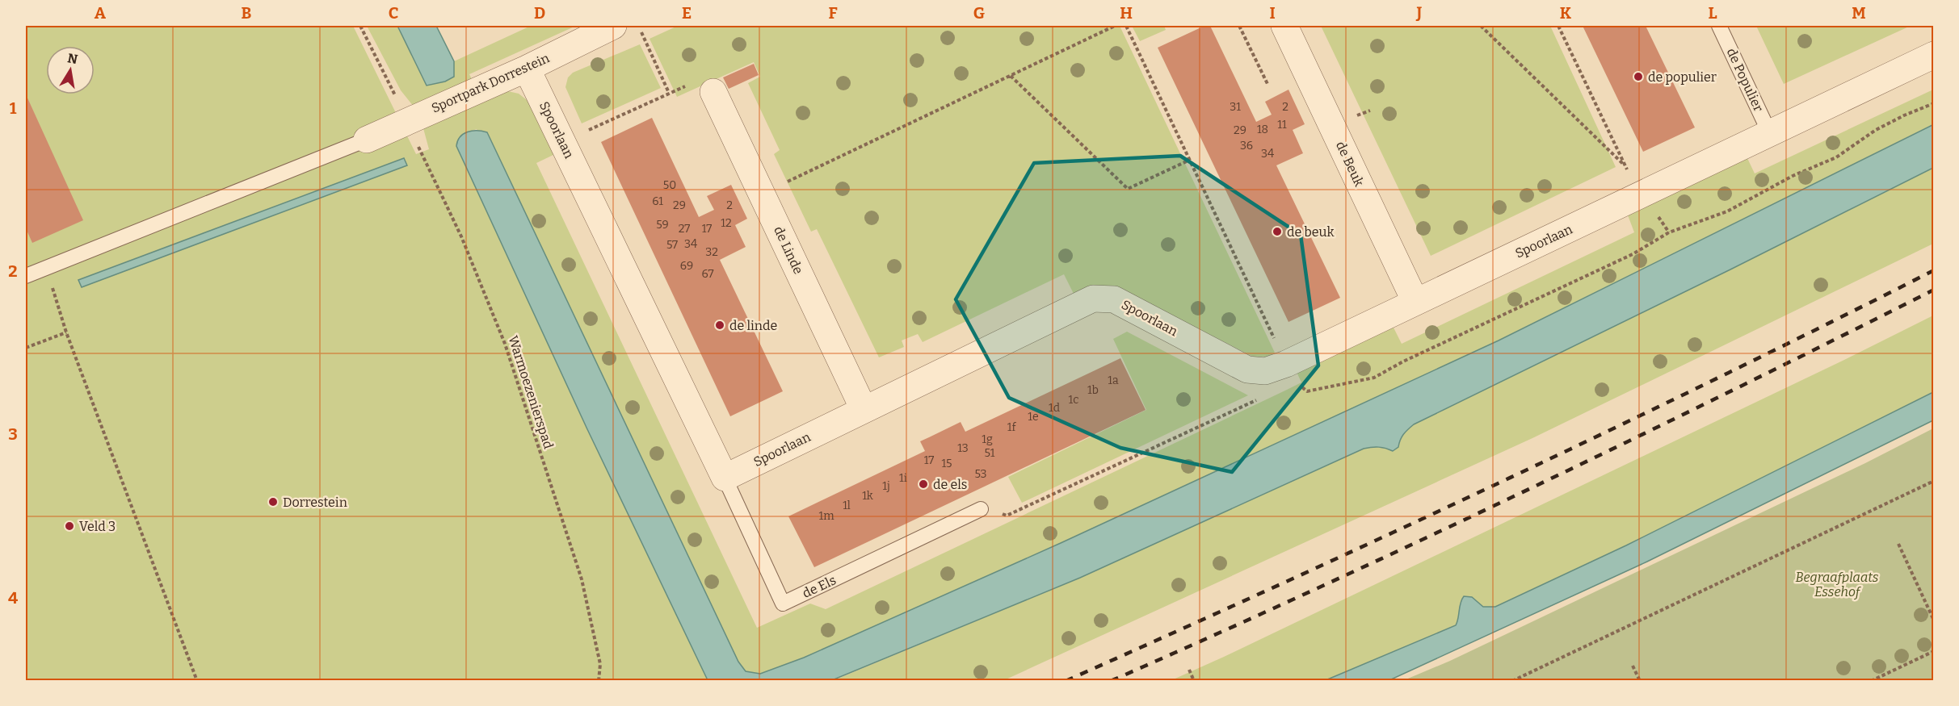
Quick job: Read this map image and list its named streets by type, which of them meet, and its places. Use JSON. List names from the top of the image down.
{
  "streets": {
    "street": [
      "Sportpark Dorrestein",
      "Spoorlaan",
      "de Beuk",
      "de Linde"
    ],
    "lane": ["de Populier", "de Els"],
    "path": ["Warmoezenierspad"]
  },
  "crossings": [
    ["de Populier", "Spoorlaan"],
    ["Sportpark Dorrestein", "Spoorlaan"],
    ["Sportpark Dorrestein", "Warmoezenierspad"],
    ["Spoorlaan", "de Beuk"],
    ["Spoorlaan", "de Linde"],
    ["Spoorlaan", "de Els"]
  ],
  "parks": ["Begraafplaats Essehof"],
  "places": [
    "de populier",
    "de beuk",
    "de linde",
    "de els",
    "Dorrestein",
    "Veld 3"
  ],
  "house_numbers": [
    "31",
    "2",
    "11",
    "18",
    "29",
    "36",
    "34",
    "50",
    "61",
    "29",
    "2",
    "12",
    "59",
    "27",
    "17",
    "34",
    "57",
    "32",
    "69",
    "67",
    "1a",
    "1b",
    "1c",
    "1d",
    "1e",
    "1f",
    "1g",
    "13",
    "51",
    "17",
    "15",
    "53",
    "1i",
    "1j",
    "1k",
    "1l",
    "1m"
  ],
  "north": "top",
  "grid": {
    "columns": [
      "A",
      "B",
      "C",
      "D",
      "E",
      "F",
      "G",
      "H",
      "I",
      "J",
      "K",
      "L",
      "M"
    ],
    "rows": [
      "1",
      "2",
      "3",
      "4"
    ]
  }
}
